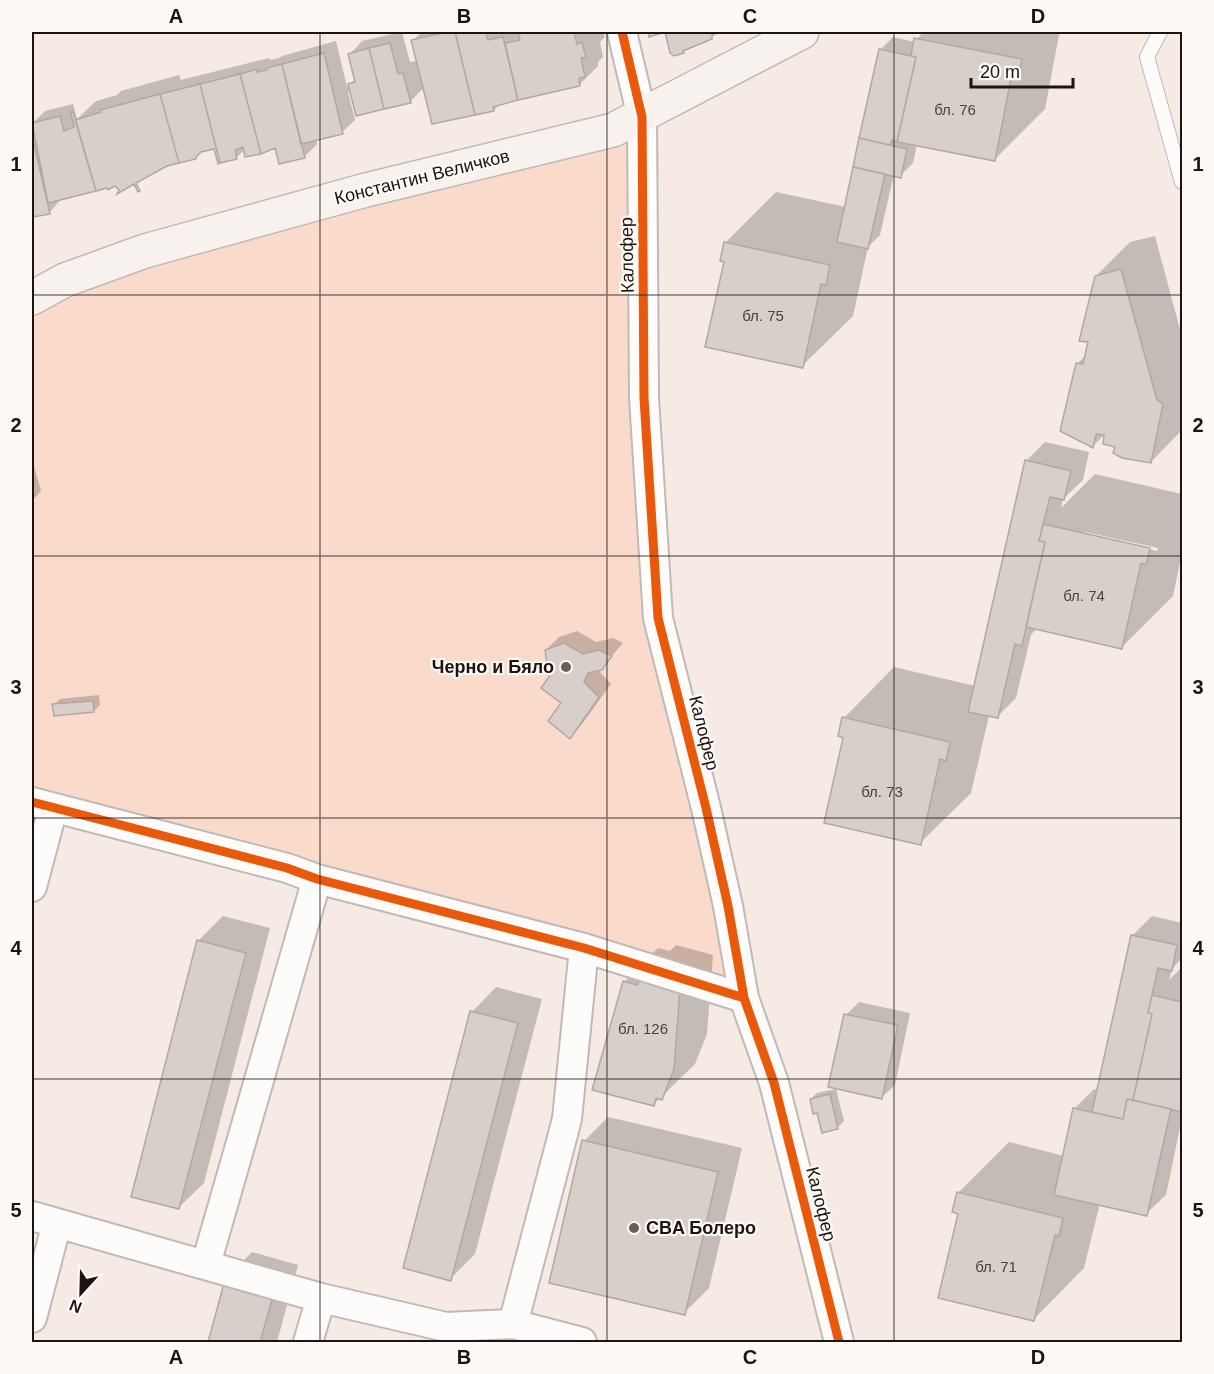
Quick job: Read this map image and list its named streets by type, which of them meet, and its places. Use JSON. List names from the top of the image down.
{
  "streets": {
    "main road": ["Константин Величков"],
    "street": ["Калофер"]
  },
  "crossings": [
    ["Константин Величков", "Калофер"]
  ],
  "places": ["Черно и Бяло", "CBA Болеро"],
  "house_numbers": [
    "бл. 76",
    "бл. 75",
    "бл. 74",
    "бл. 73",
    "бл. 126",
    "бл. 71"
  ],
  "scale_bar": "20 m",
  "north": "bottom",
  "grid": {
    "columns": [
      "A",
      "B",
      "C",
      "D"
    ],
    "rows": [
      "1",
      "2",
      "3",
      "4",
      "5"
    ]
  }
}
